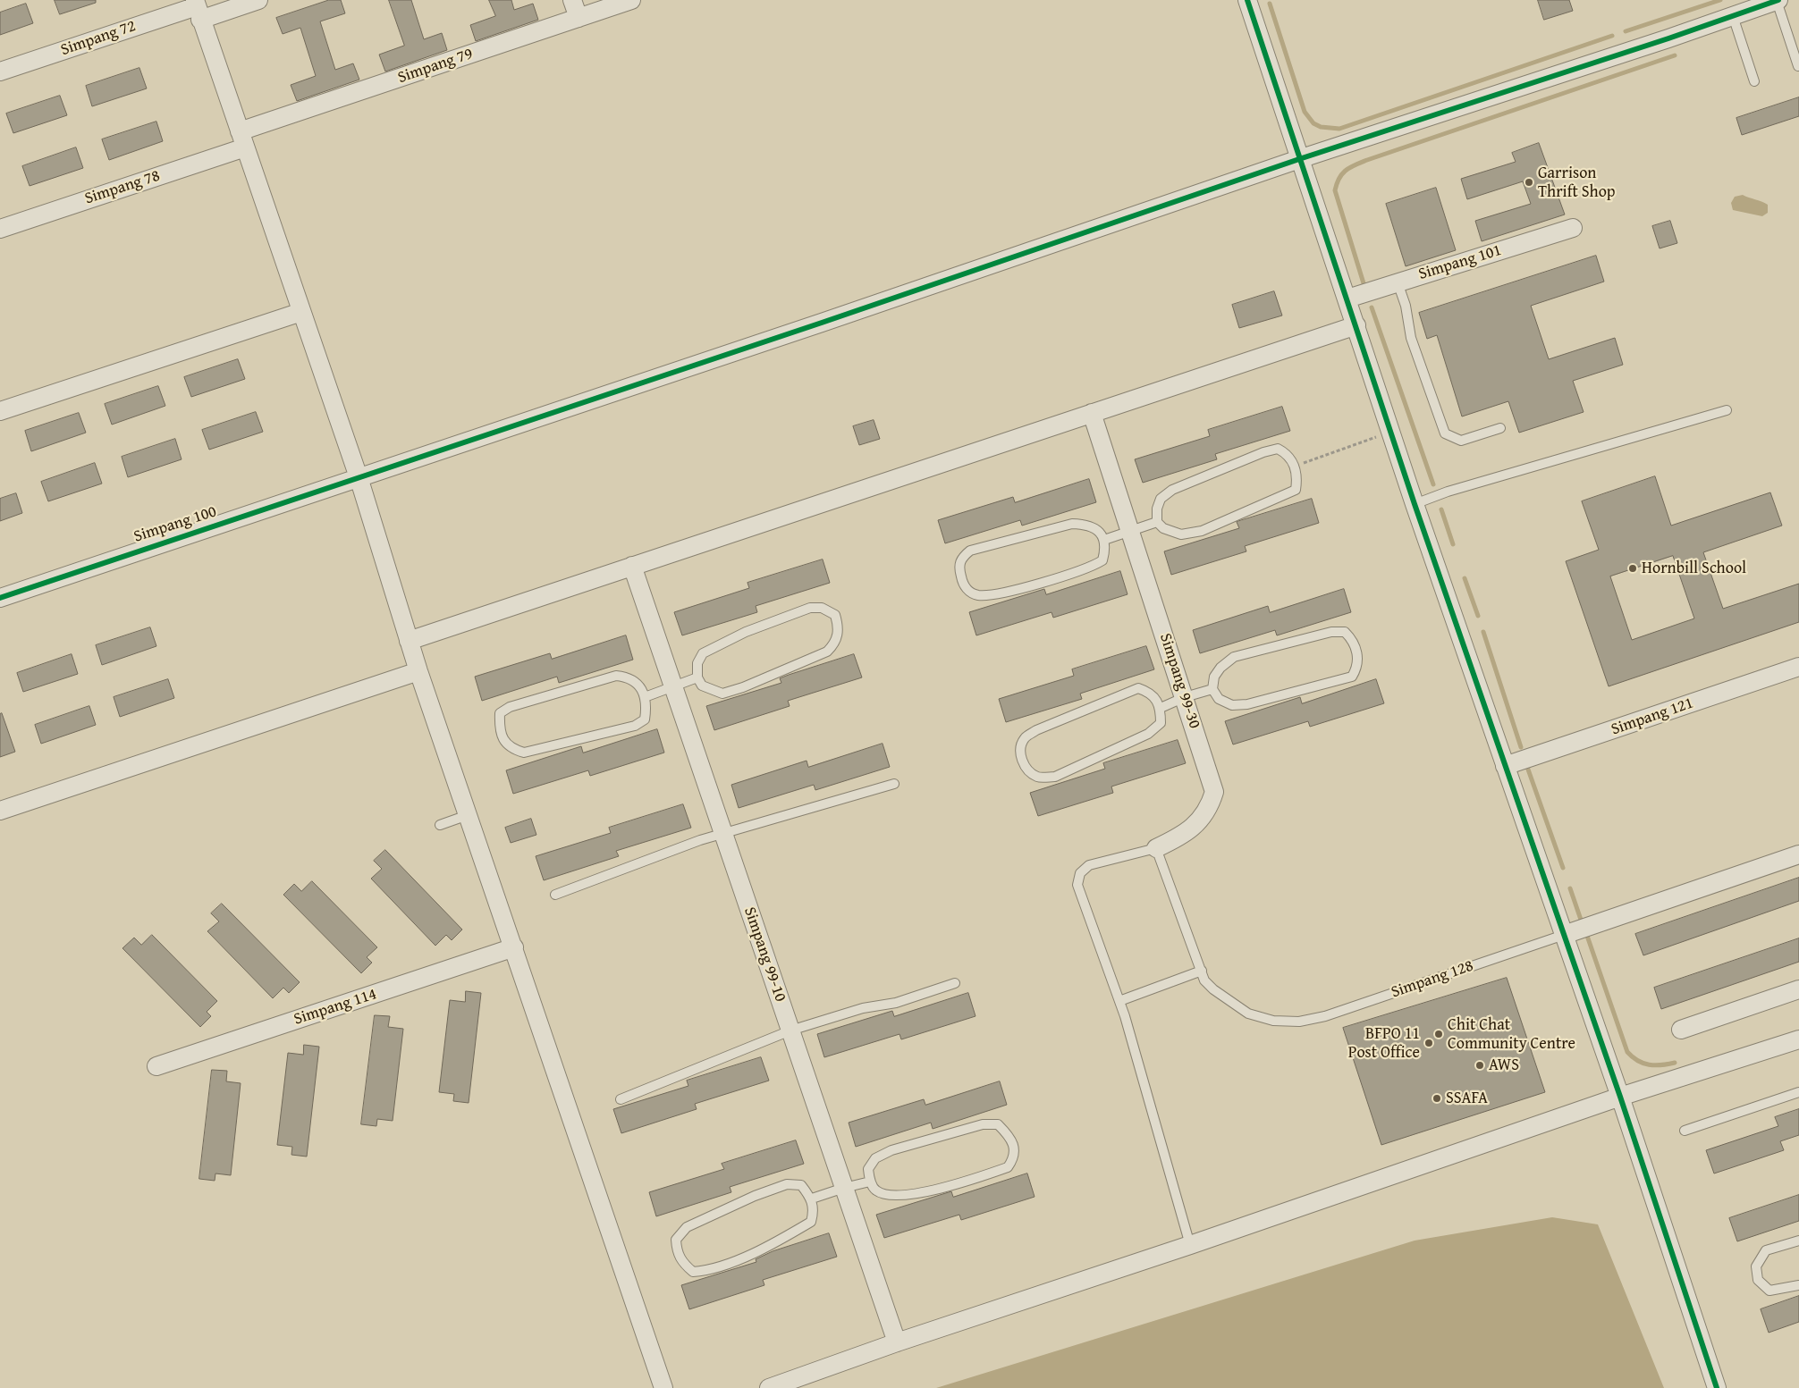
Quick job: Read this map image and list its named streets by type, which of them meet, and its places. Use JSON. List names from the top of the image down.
{
  "streets": {
    "street": [
      "Simpang 72",
      "Simpang 79",
      "Simpang 78",
      "Simpang 101",
      "Simpang 100",
      "Simpang 99-30",
      "Simpang 121",
      "Simpang 99-10",
      "Simpang 128",
      "Simpang 114"
    ]
  },
  "crossings": [
    ["Simpang 79", "Simpang 78"],
    ["Simpang 99-30", "Simpang 128"]
  ],
  "places": [
    "Garrison Thrift Shop",
    "Hornbill School",
    "Chit Chat Community Centre",
    "BFPO 11 Post Office",
    "AWS",
    "SSAFA"
  ]
}
